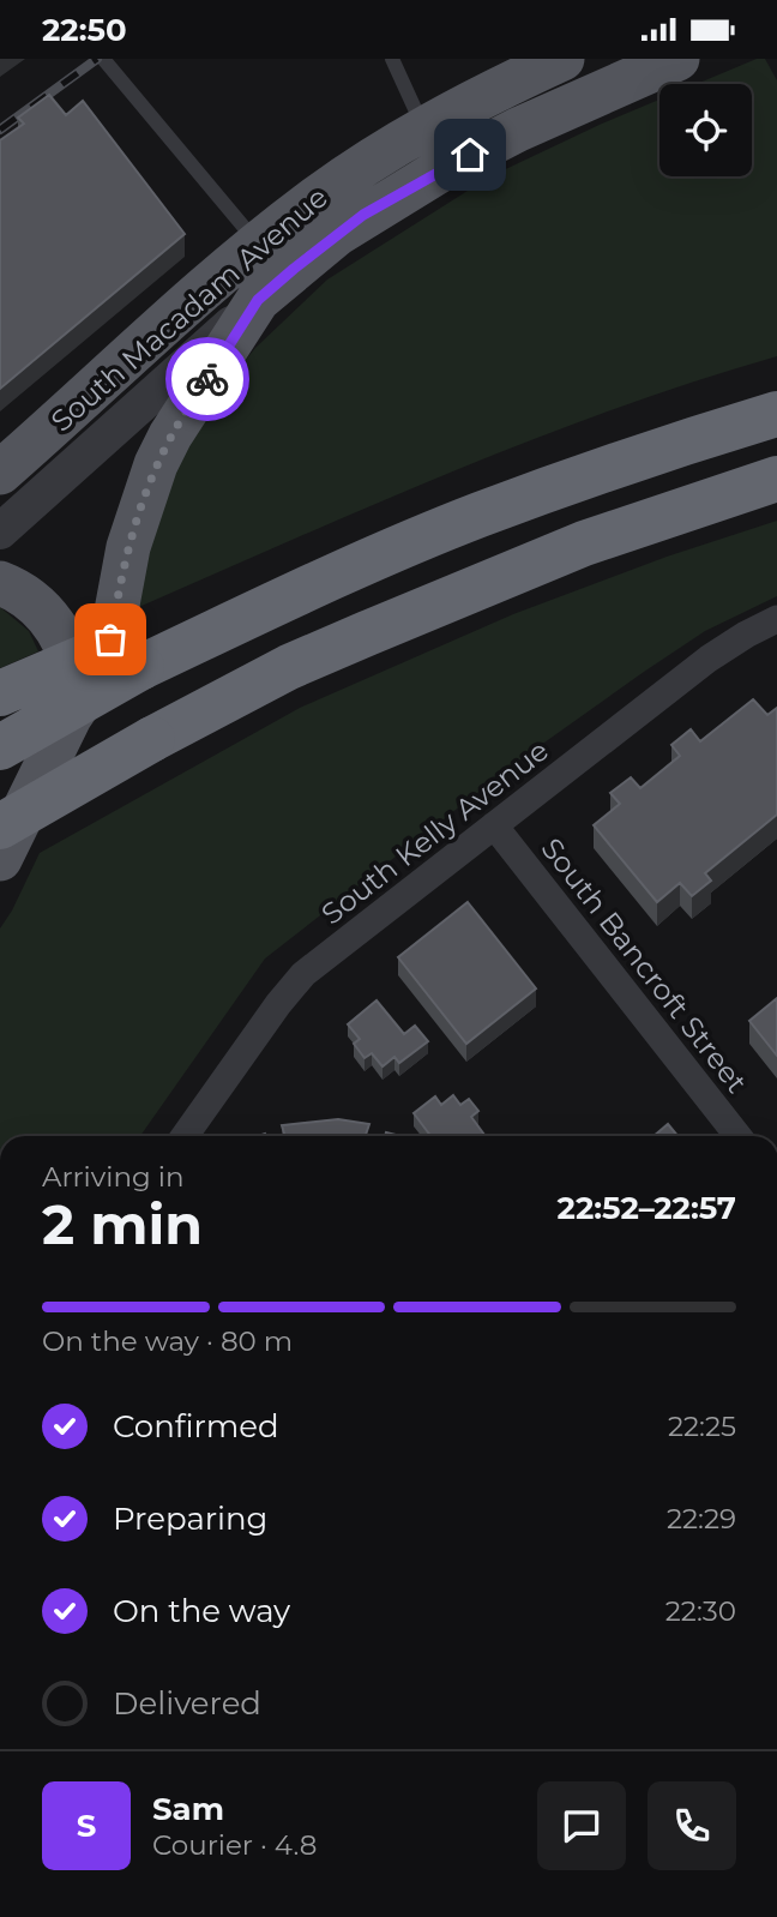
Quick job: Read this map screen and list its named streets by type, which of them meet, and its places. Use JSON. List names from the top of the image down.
{
  "streets": {
    "main road": ["South Macadam Avenue"],
    "street": ["South Kelly Avenue", "South Bancroft Street"]
  },
  "crossings": [
    ["South Kelly Avenue", "South Bancroft Street"]
  ],
  "page": {
    "status": "22:50",
    "heading": ["2 min", "Arriving in", "22:52–22:57"],
    "panel": ["Sam", "Courier · 4.8"],
    "bar": "On the way · 80 m",
    "list": [
      ["Confirmed", "22:25"],
      ["Preparing", "22:29"],
      ["On the way", "22:30"],
      "Delivered"
    ],
    "round": "S"
  }
}
